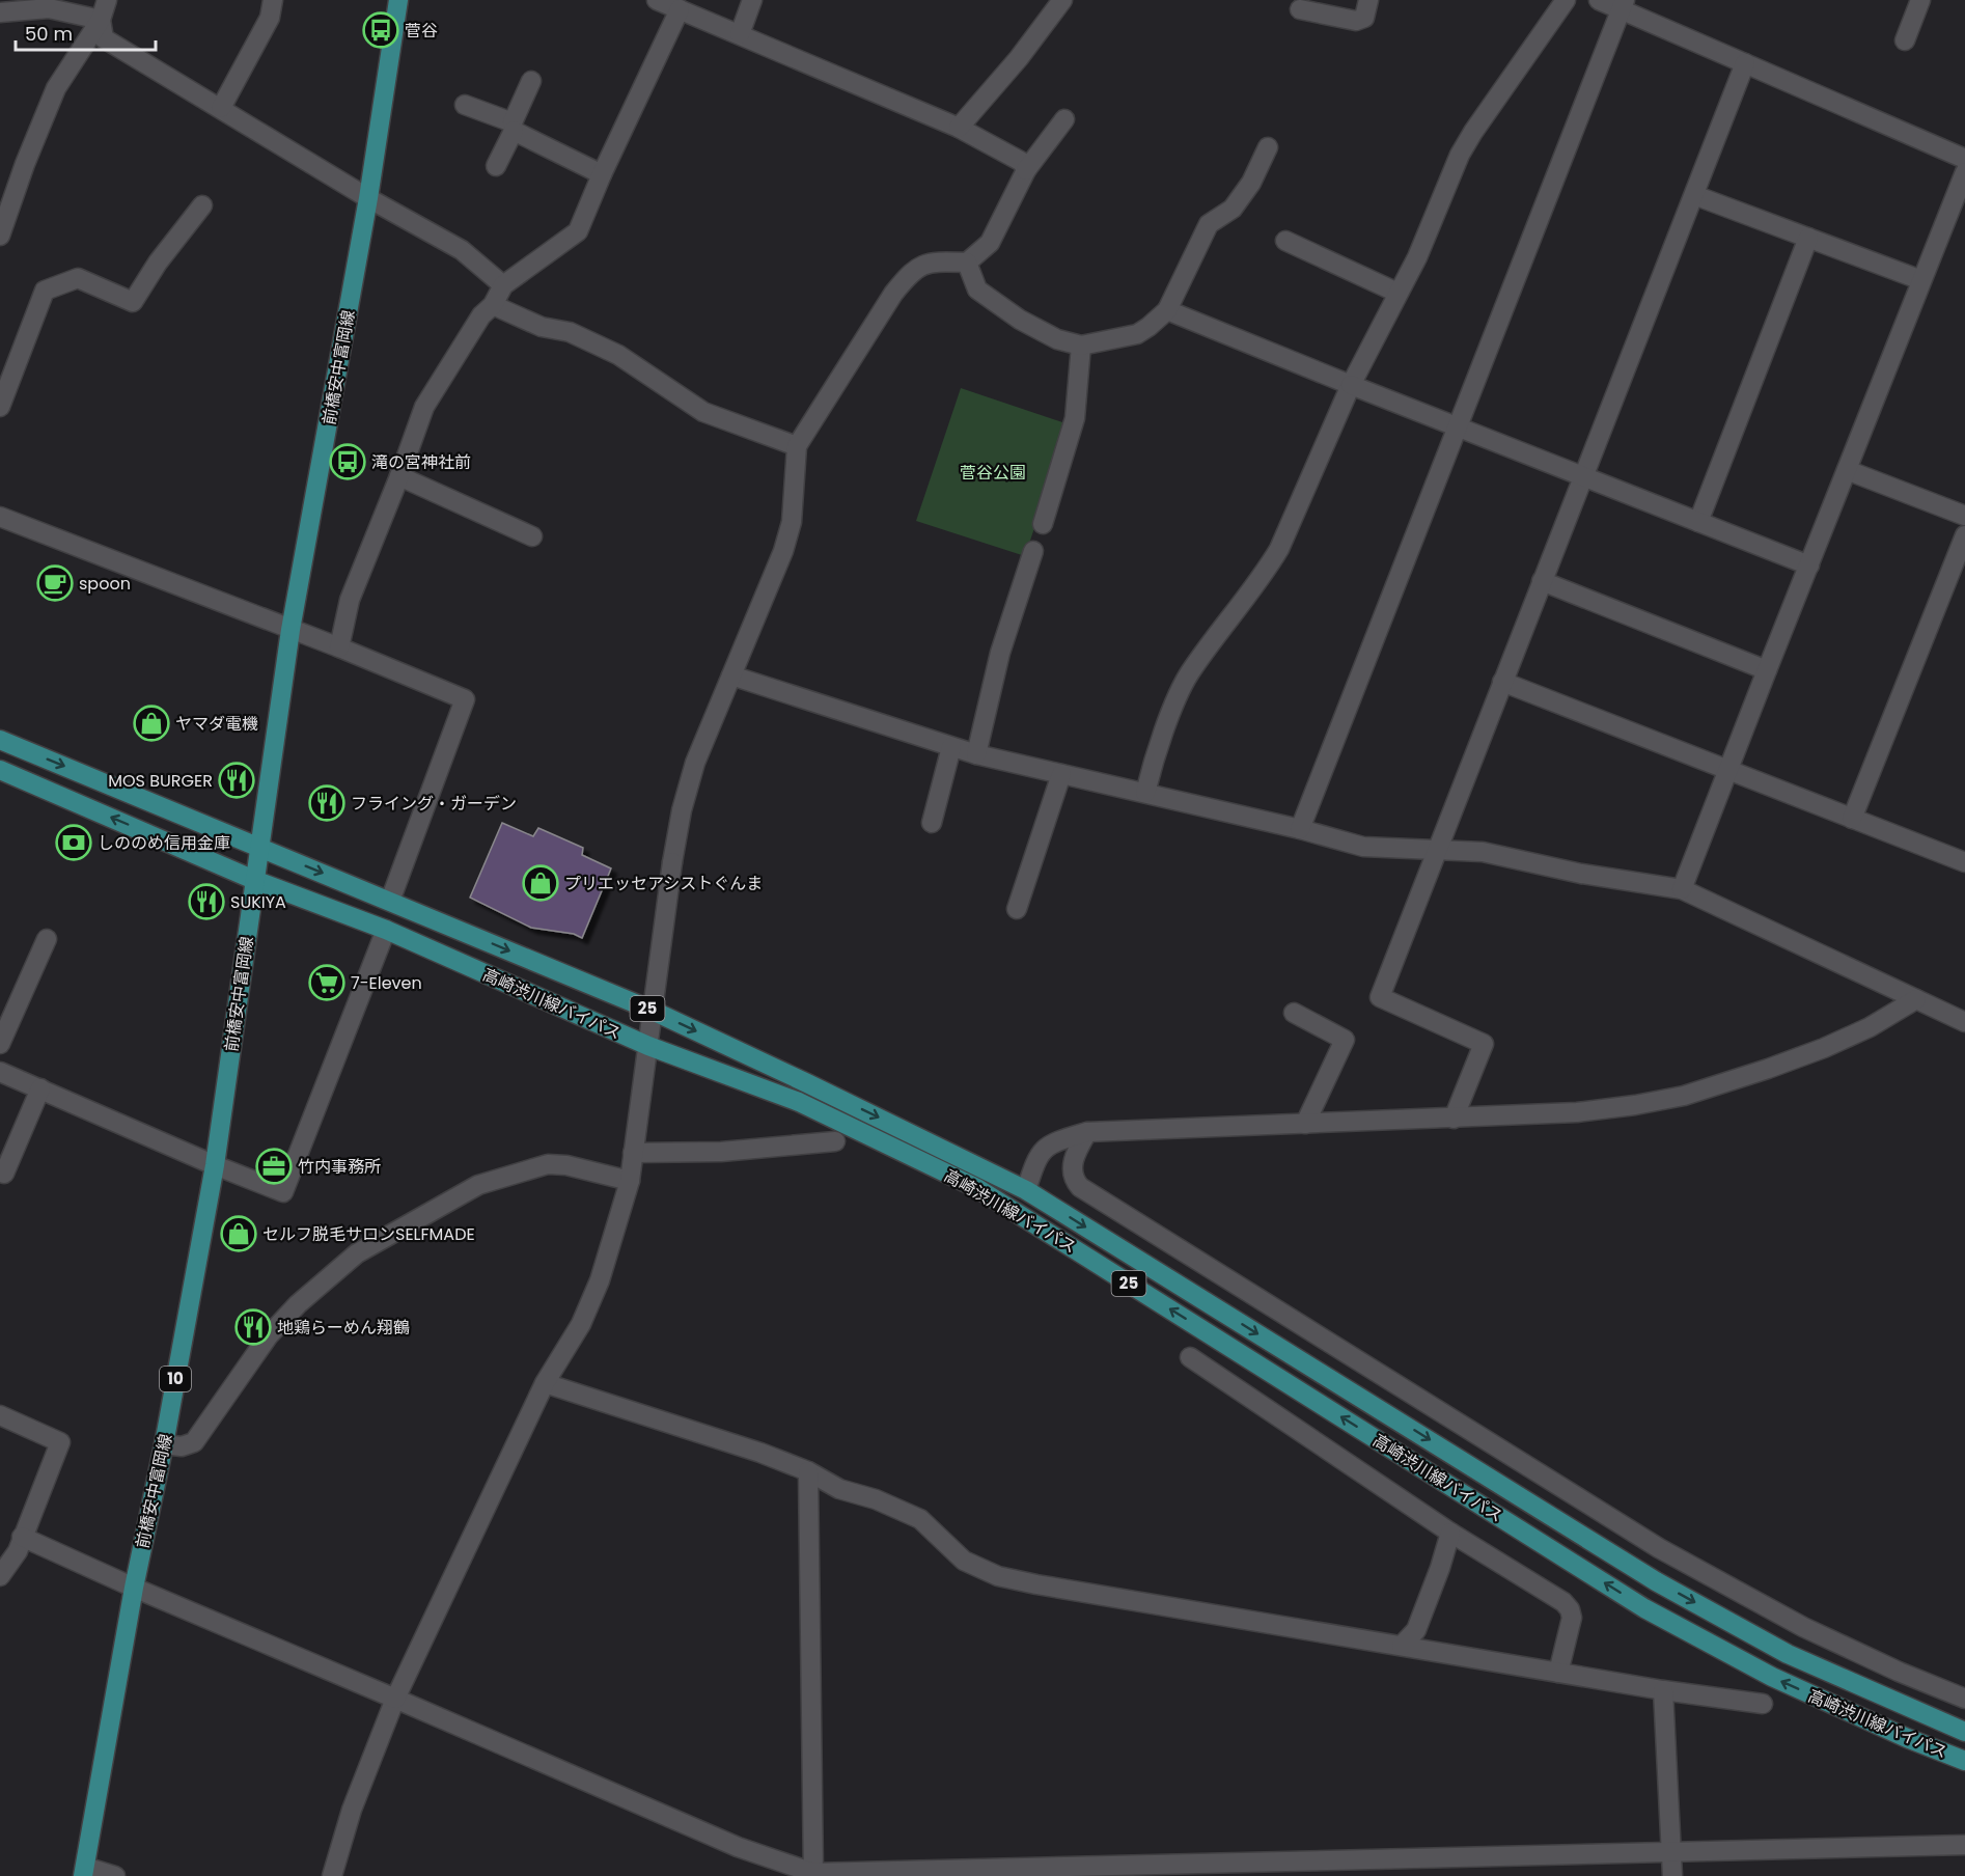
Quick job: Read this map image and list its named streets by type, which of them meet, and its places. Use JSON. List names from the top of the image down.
{
  "streets": {
    "main road": [
      "前橋安中富岡線",
      "高崎渋川線バイパス",
      "25",
      "10"
    ]
  },
  "crossings": [
    ["前橋安中富岡線", "高崎渋川線バイパス"]
  ],
  "parks": ["菅谷公園"],
  "places": {
    "bus stop": ["菅谷", "滝の宮神社前"],
    "cafe": ["spoon"],
    "shop": ["ヤマダ電機", "プリエッセアシストぐんま", "セルフ脱毛サロンSELFMADE"],
    "restaurant": [
      "MOS BURGER",
      "フライング・ガーデン",
      "SUKIYA",
      "地鶏らーめん翔鶴"
    ],
    "bank": ["しののめ信用金庫"],
    "supermarket": ["7-Eleven"],
    "office": ["竹内事務所"]
  },
  "scale_bar": "50 m"
}
